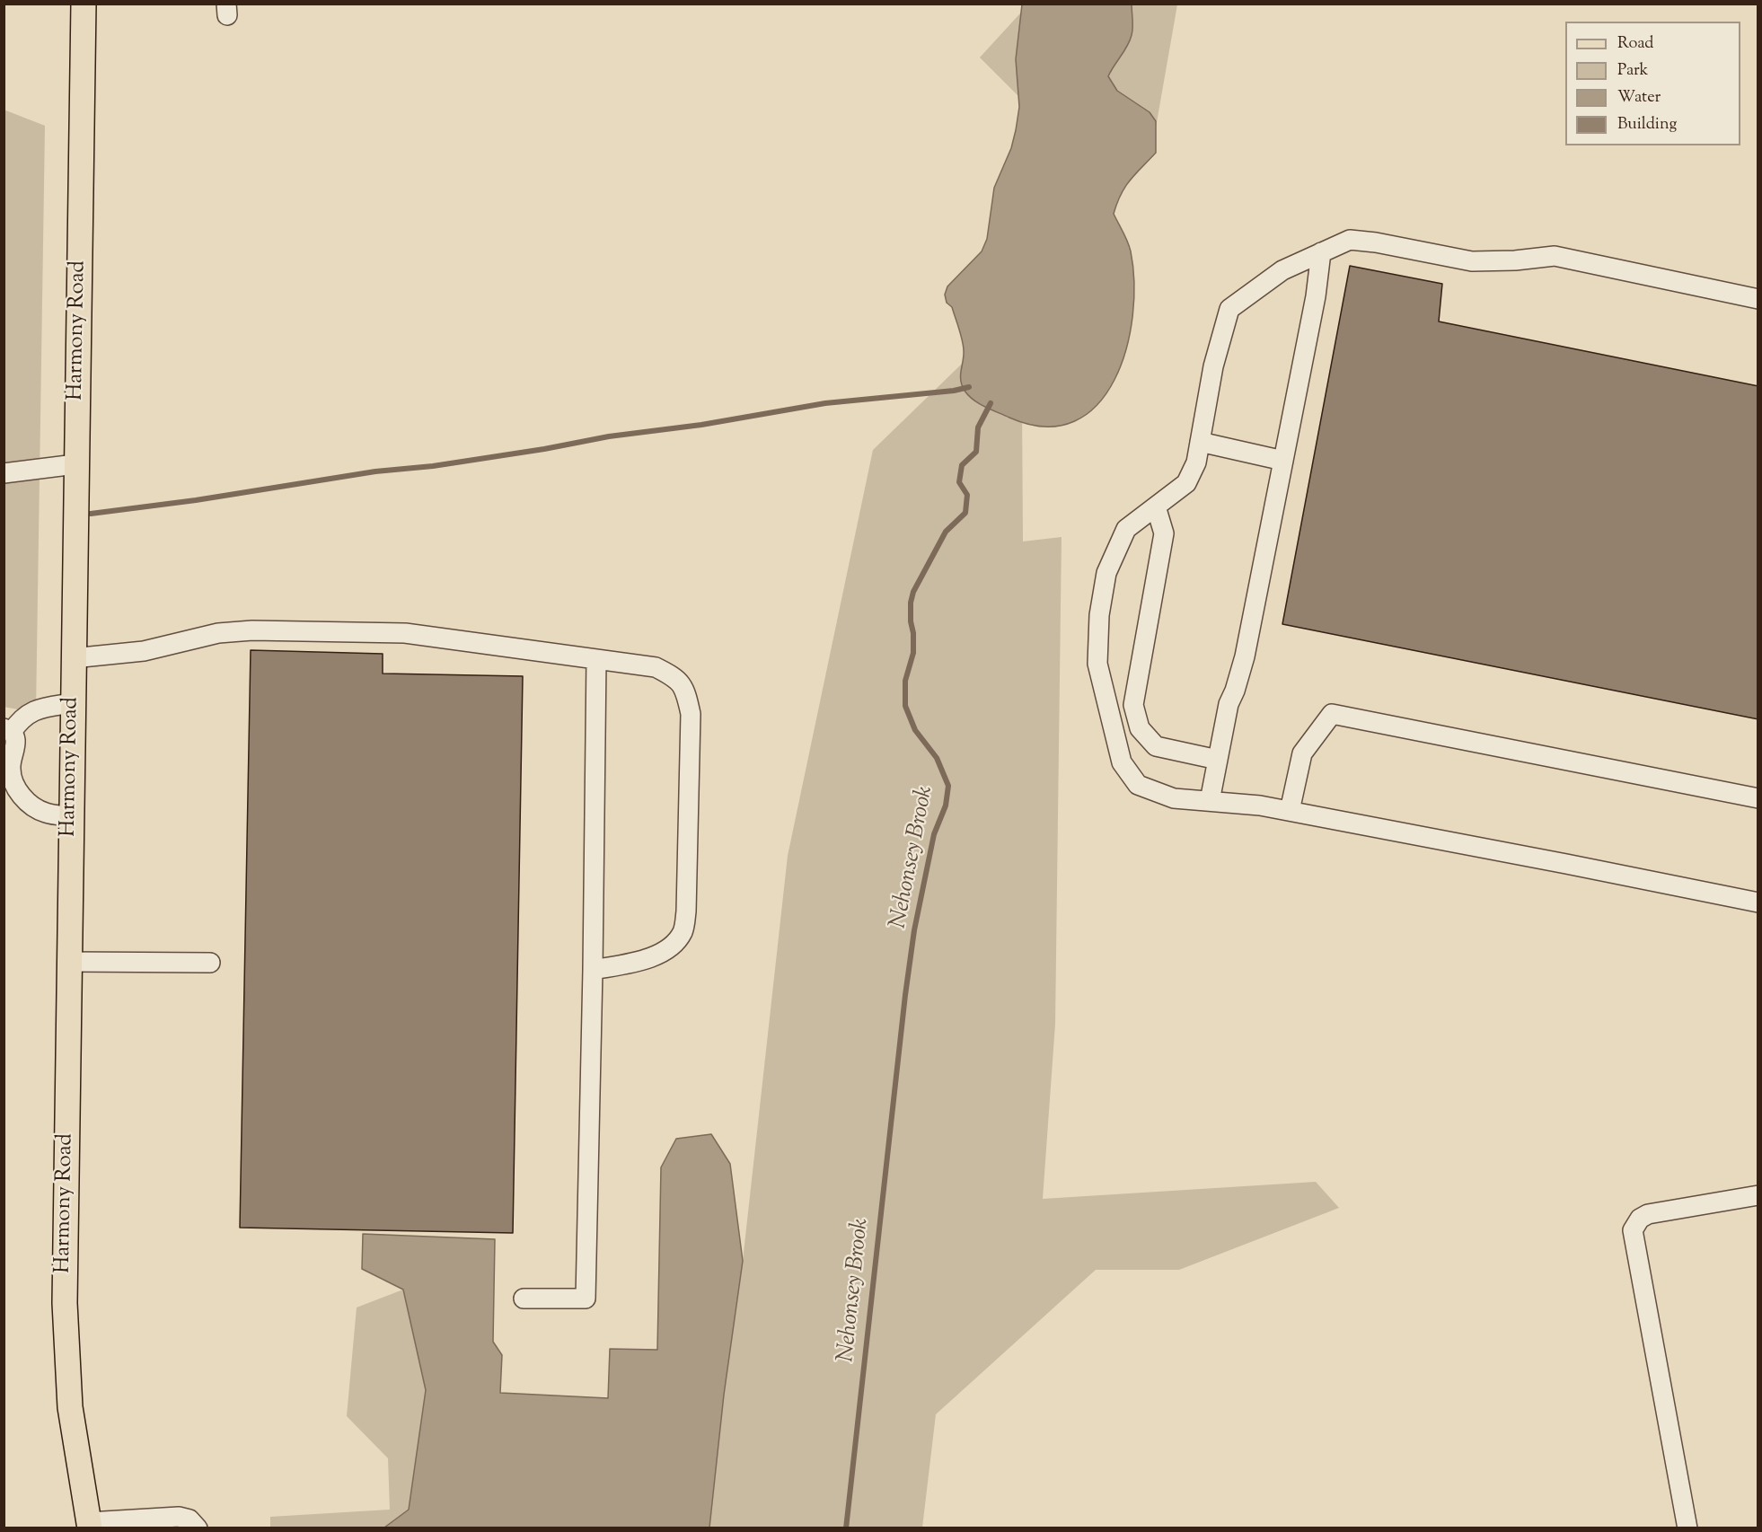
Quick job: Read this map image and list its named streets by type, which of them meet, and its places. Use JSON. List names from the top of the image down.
{
  "streets": {
    "main road": ["Harmony Road"]
  },
  "water": ["Nehonsey Brook"],
  "legend": [
    "Road",
    "Park",
    "Water",
    "Building"
  ]
}
